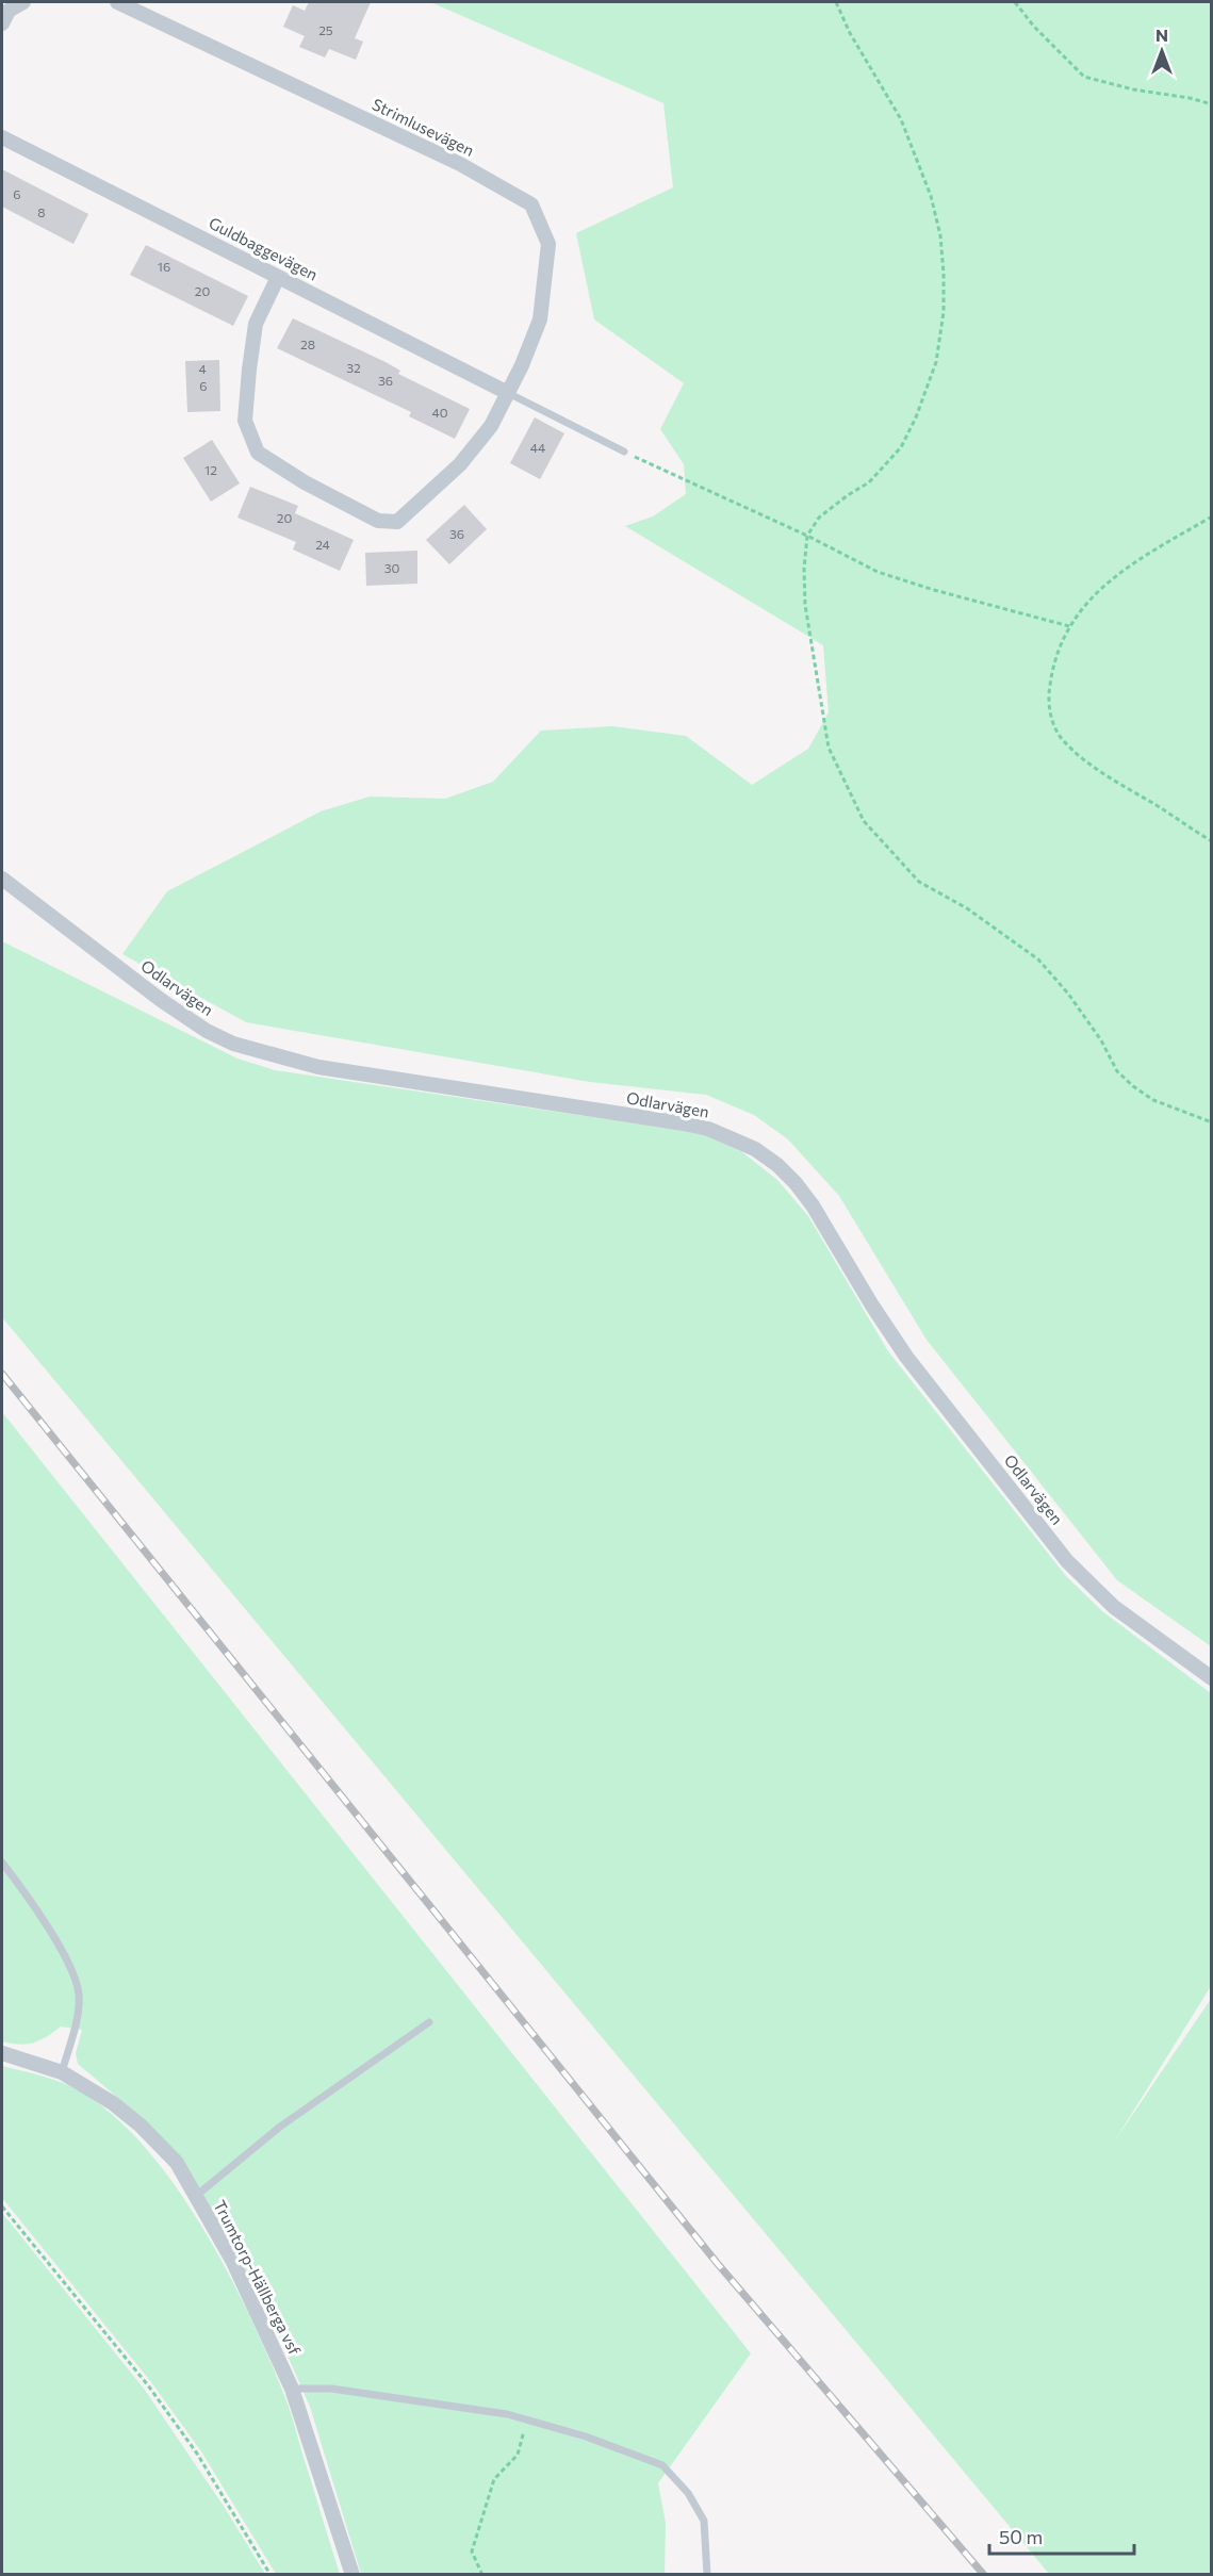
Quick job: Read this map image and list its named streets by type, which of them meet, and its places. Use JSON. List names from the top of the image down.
{
  "streets": {
    "street": [
      "Strimlusevägen",
      "Guldbaggevägen",
      "Odlarvägen",
      "Trumtorp-Hällberga vsf"
    ]
  },
  "crossings": [
    ["Strimlusevägen", "Guldbaggevägen"]
  ],
  "house_numbers": [
    "25",
    "6",
    "8",
    "16",
    "20",
    "28",
    "32",
    "4",
    "36",
    "6",
    "40",
    "44",
    "12",
    "20",
    "36",
    "24",
    "30"
  ],
  "scale_bar": "50 m",
  "north": "top"
}
